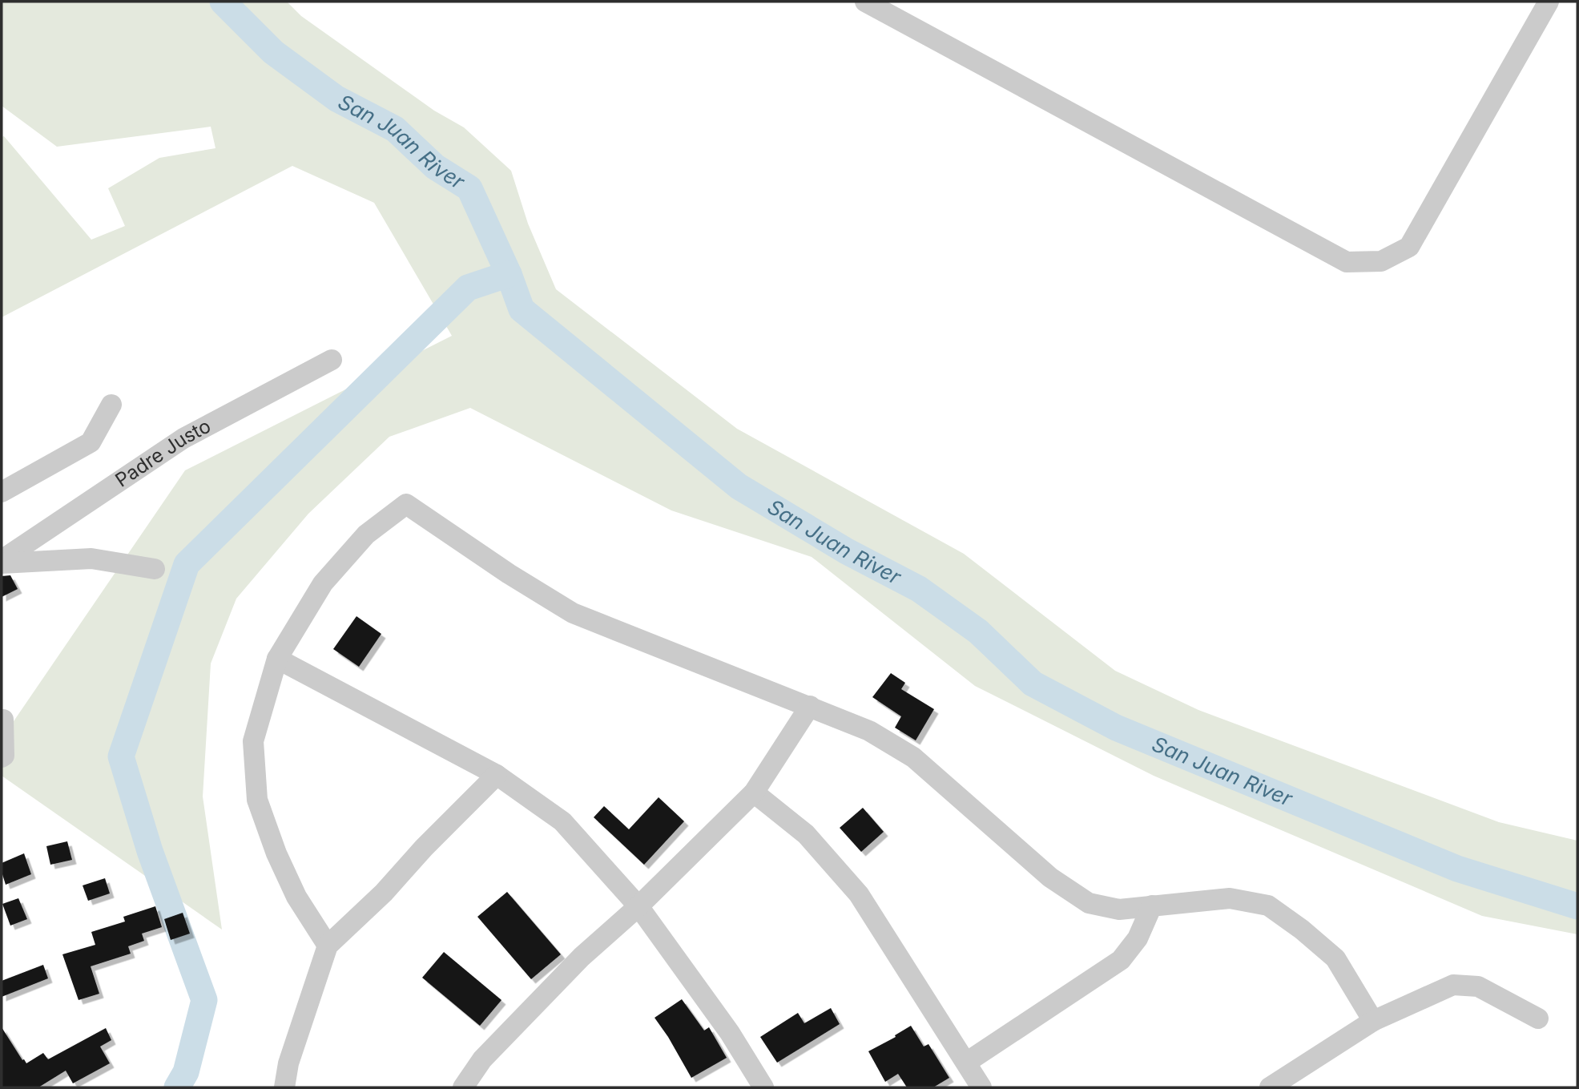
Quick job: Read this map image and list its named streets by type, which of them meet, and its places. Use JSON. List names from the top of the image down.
{
  "streets": {
    "street": ["Padre Justo"]
  },
  "water": ["San Juan River"]
}
